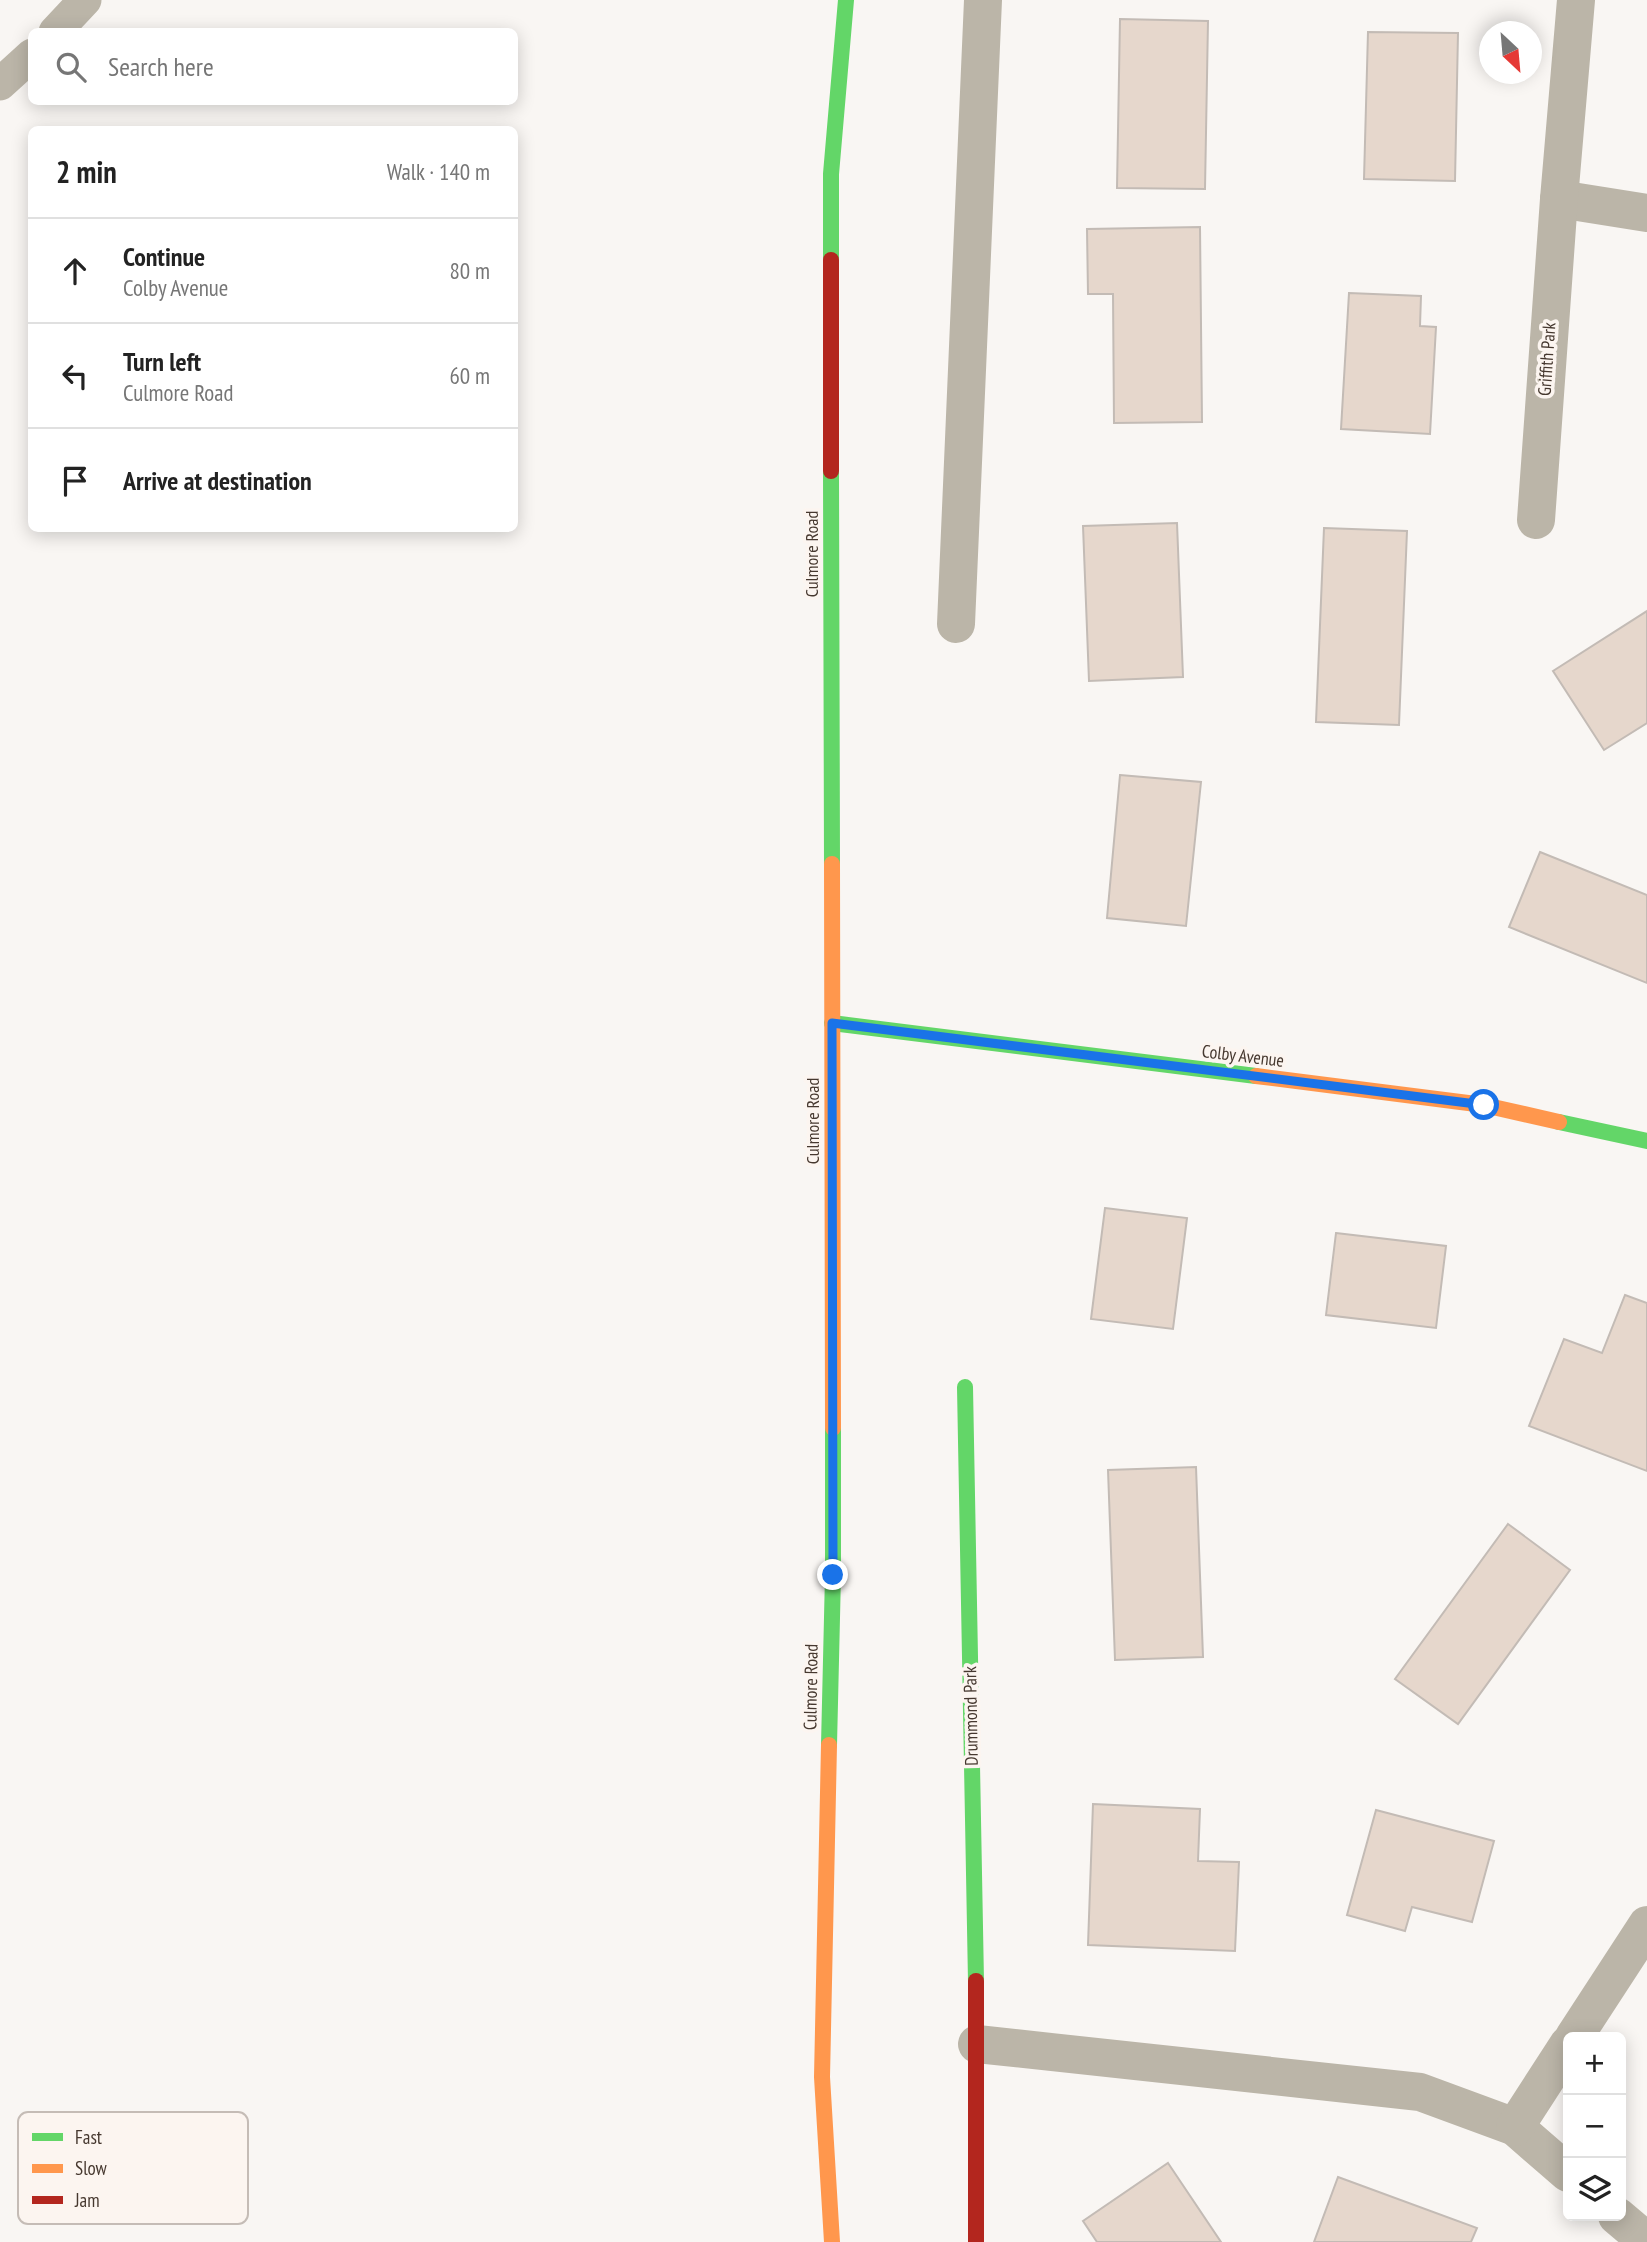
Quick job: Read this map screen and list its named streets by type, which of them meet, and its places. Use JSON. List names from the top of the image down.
{
  "streets": {
    "main road": ["Culmore Road", "Colby Avenue", "Drummond Park"],
    "street": ["Griffith Park"]
  },
  "crossings": [
    ["Culmore Road", "Colby Avenue"]
  ],
  "legend": ["Fast", "Slow", "Jam"],
  "north": "bottom right",
  "page": {
    "search": "Search here",
    "heading": ["2 min", "Walk · 140 m"],
    "list": [
      ["Continue", "Colby Avenue", "80 m"],
      ["Turn left", "Culmore Road", "60 m"],
      "Arrive at destination"
    ],
    "map_buttons": ["+", "−"]
  }
}
